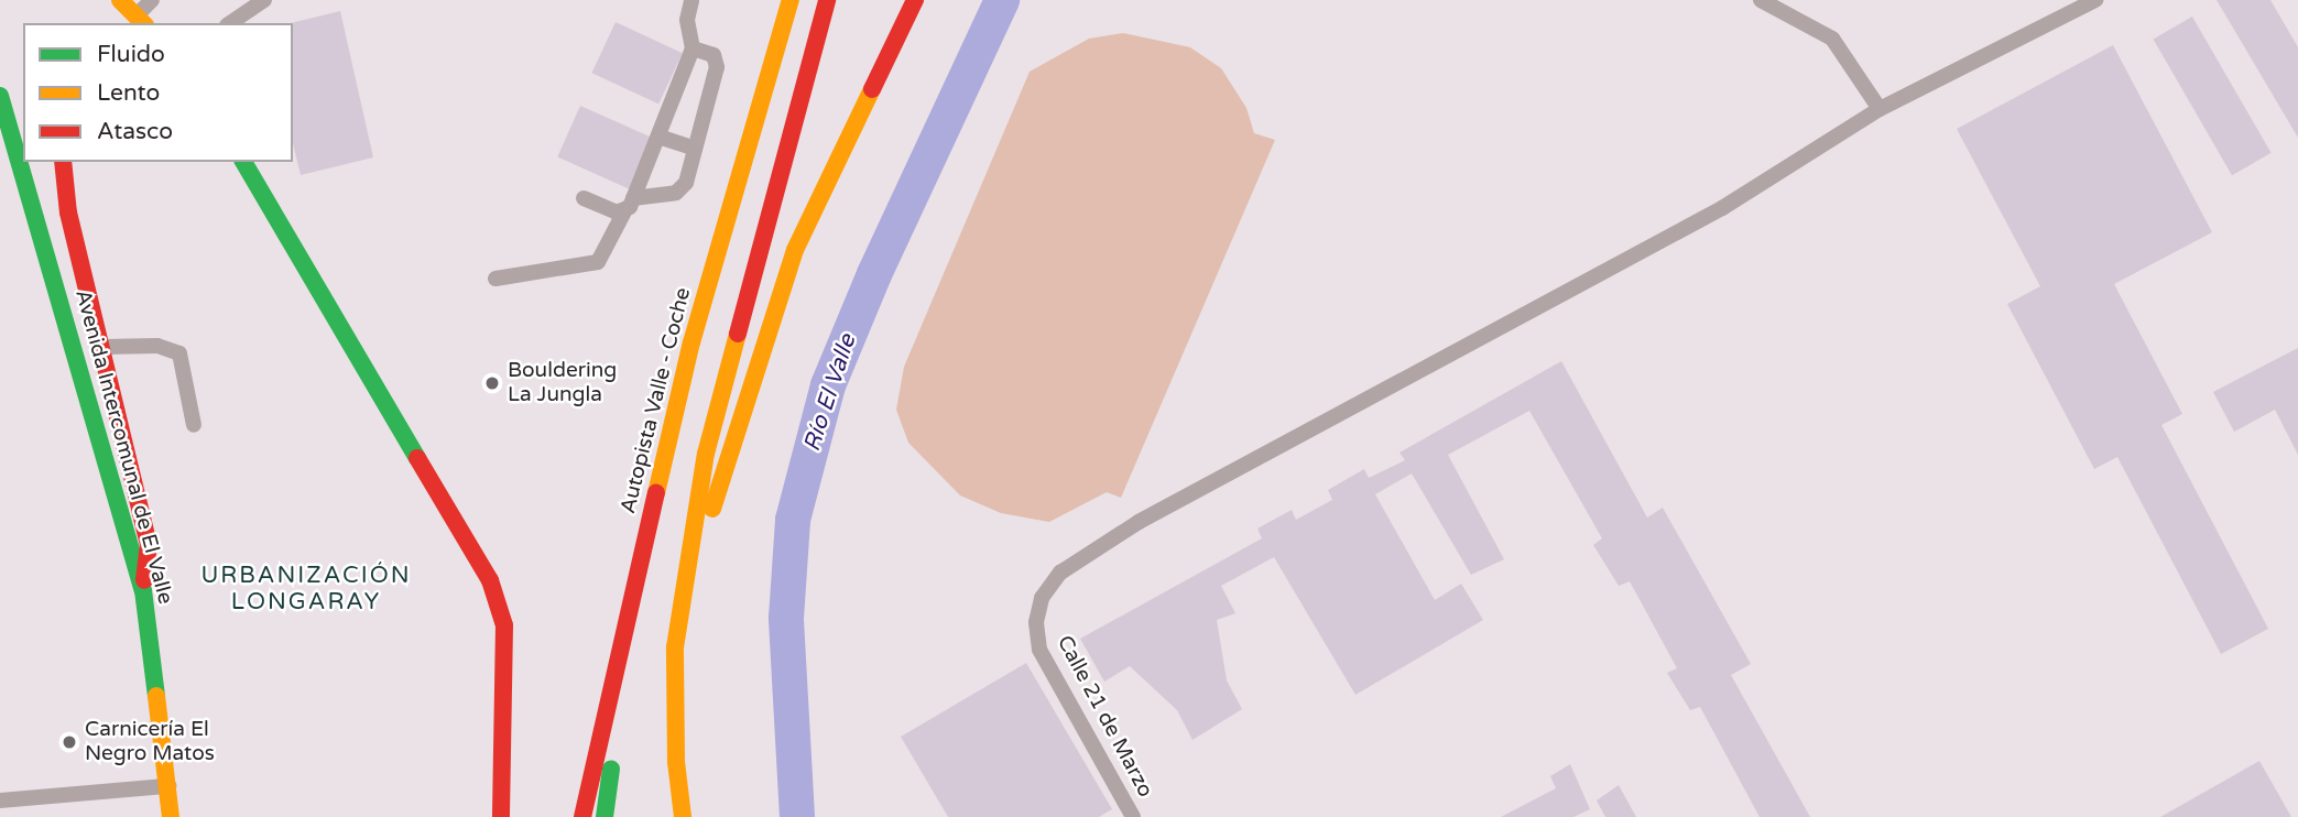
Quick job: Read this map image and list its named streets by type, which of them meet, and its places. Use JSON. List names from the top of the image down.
{
  "streets": {
    "main road": ["Autopista Valle - Coche", "Avenida Intercomunal de El Valle"],
    "street": ["Calle 21 de Marzo"]
  },
  "districts": ["URBANIZACIÓN LONGARAY"],
  "water": ["Río El Valle"],
  "places": ["Bouldering La Jungla", "Carnicería El Negro Matos"],
  "legend": ["Fluido", "Lento", "Atasco"]
}
